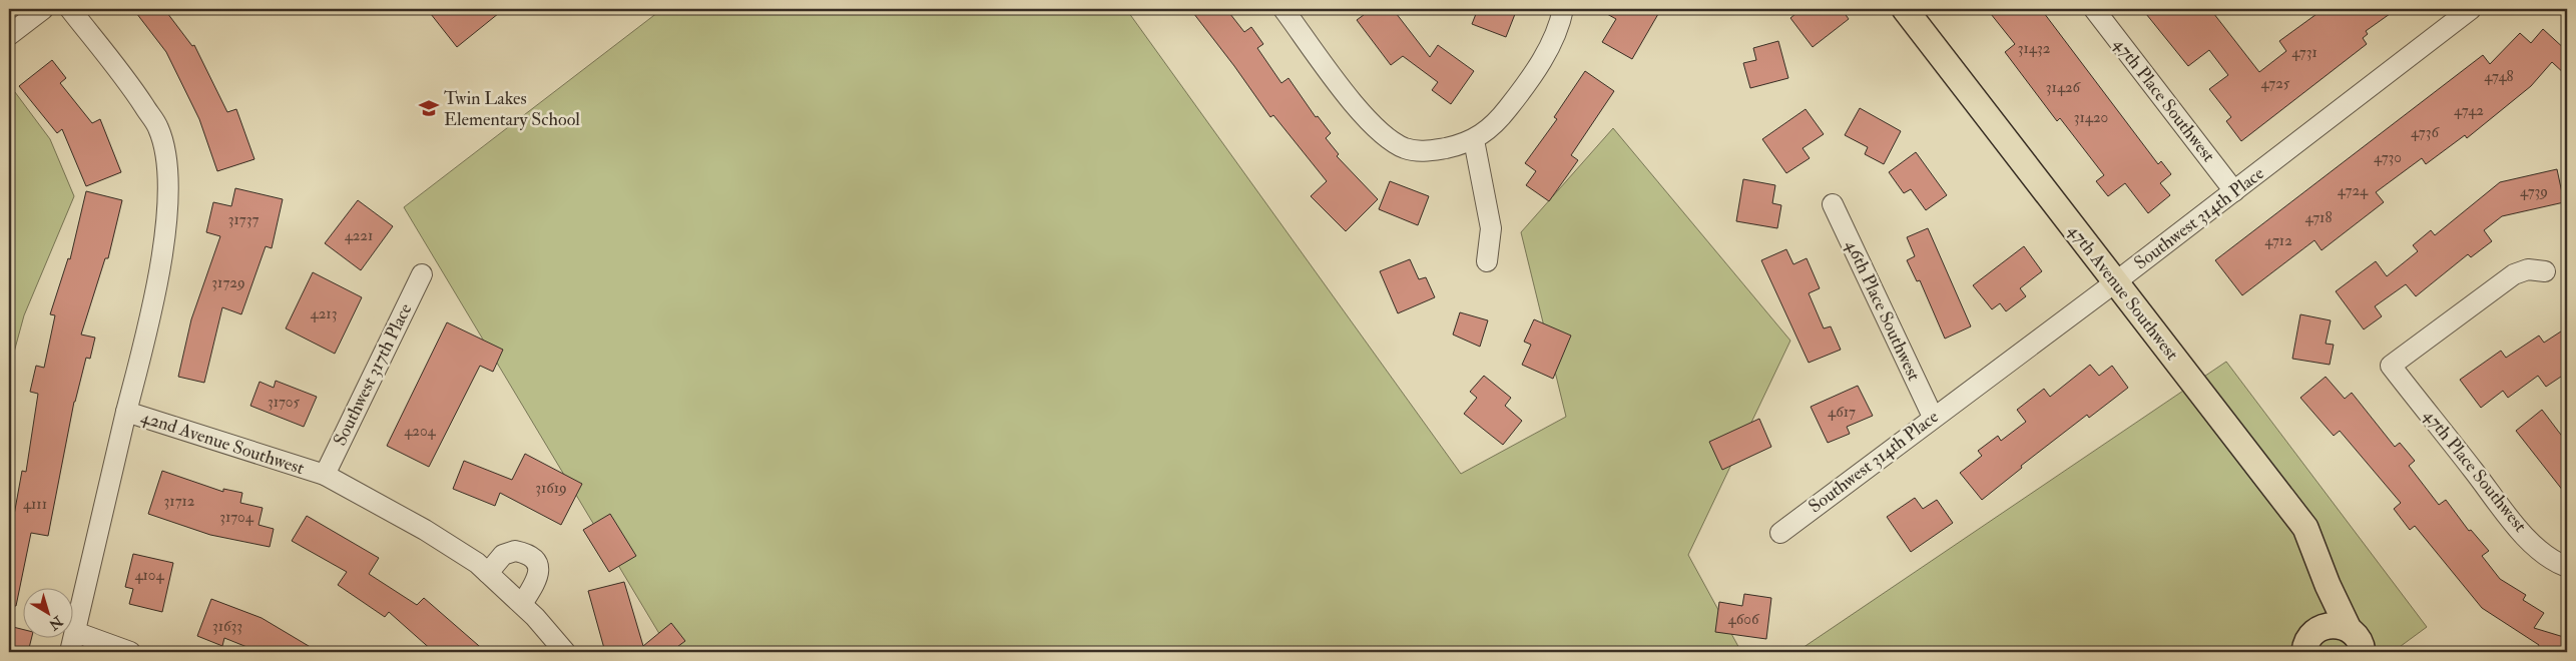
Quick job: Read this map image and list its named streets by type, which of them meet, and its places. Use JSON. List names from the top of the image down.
{
  "streets": {
    "main road": ["47th Avenue Southwest"],
    "street": [
      "47th Place Southwest",
      "Southwest 314th Place",
      "46th Place Southwest",
      "Southwest 317th Place",
      "42nd Avenue Southwest"
    ]
  },
  "crossings": [
    ["47th Place Southwest", "Southwest 314th Place"],
    ["Southwest 314th Place", "47th Avenue Southwest"],
    ["Southwest 314th Place", "46th Place Southwest"],
    ["Southwest 317th Place", "42nd Avenue Southwest"]
  ],
  "places": {
    "school or university": ["Twin Lakes Elementary School"]
  },
  "house_numbers": [
    "31432",
    "4731",
    "4748",
    "4725",
    "31426",
    "4742",
    "31420",
    "4736",
    "4730",
    "4724",
    "4739",
    "4718",
    "31737",
    "4221",
    "4712",
    "31729",
    "4213",
    "31705",
    "4617",
    "4204",
    "31619",
    "31712",
    "4111",
    "31704",
    "4104",
    "4606",
    "31633"
  ],
  "north": "bottom right"
}
